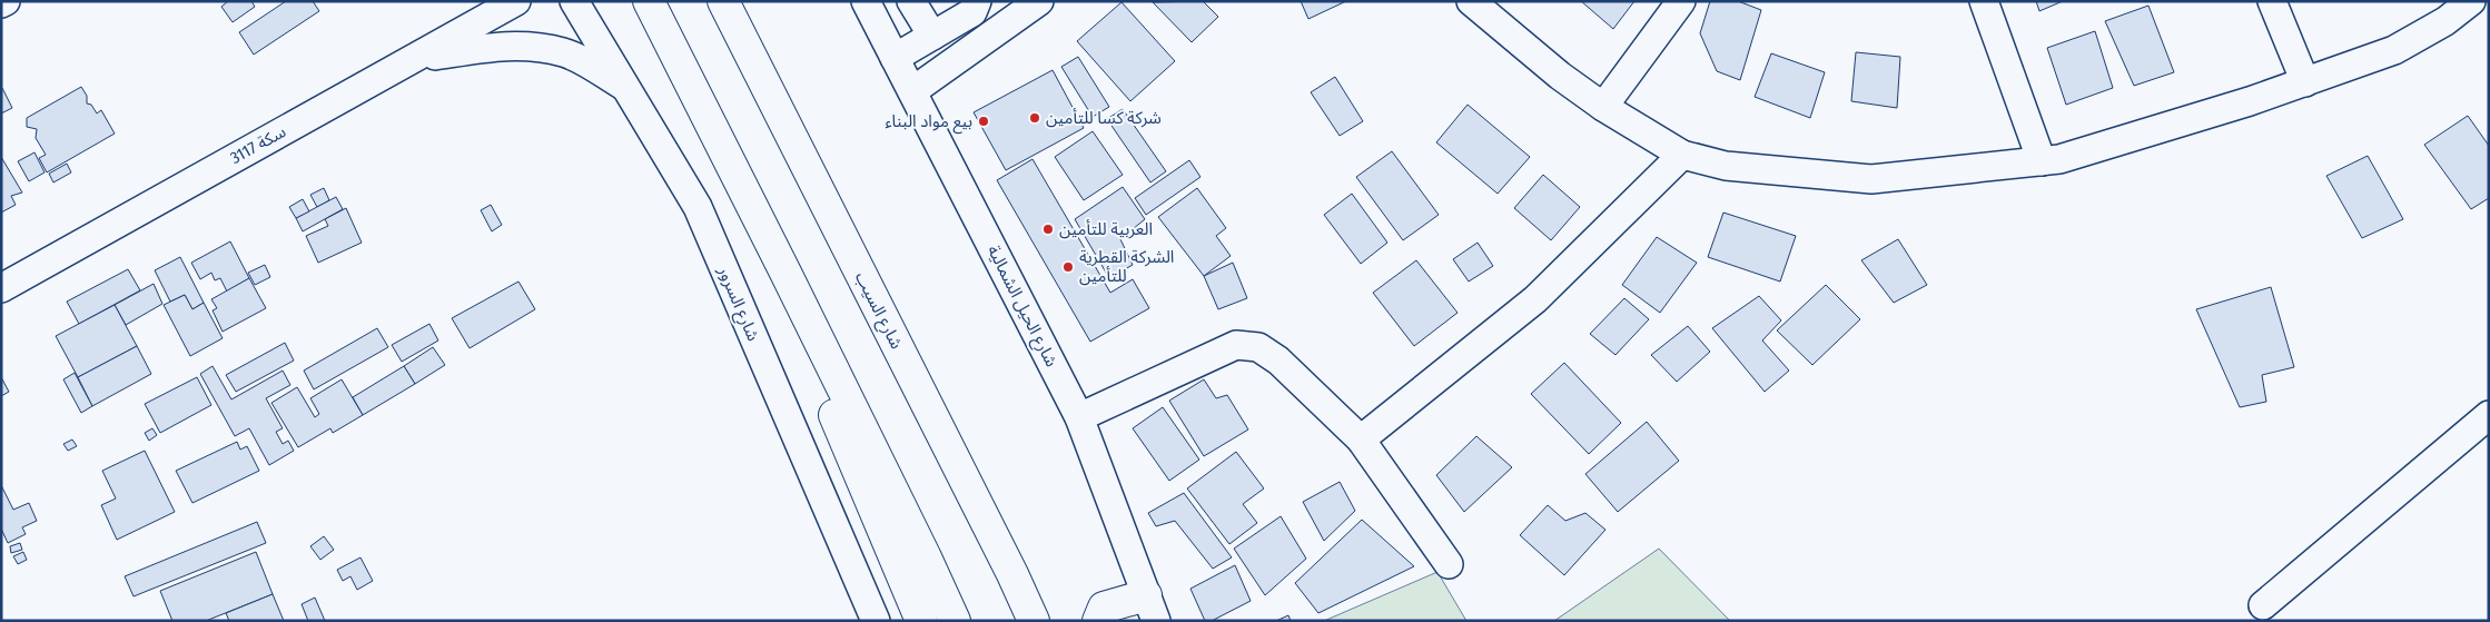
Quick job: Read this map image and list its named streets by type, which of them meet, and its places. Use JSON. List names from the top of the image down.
{
  "streets": {
    "highway": ["شارع السيب"],
    "street": ["سكة 3117", "شارع السرور", "شارع الحيل الشمالية"]
  },
  "places": [
    "شركة كسا للتأمين",
    "بيع مواد البناء",
    "العربية للتأمين",
    "الشركة القطرية للتأمين"
  ]
}
